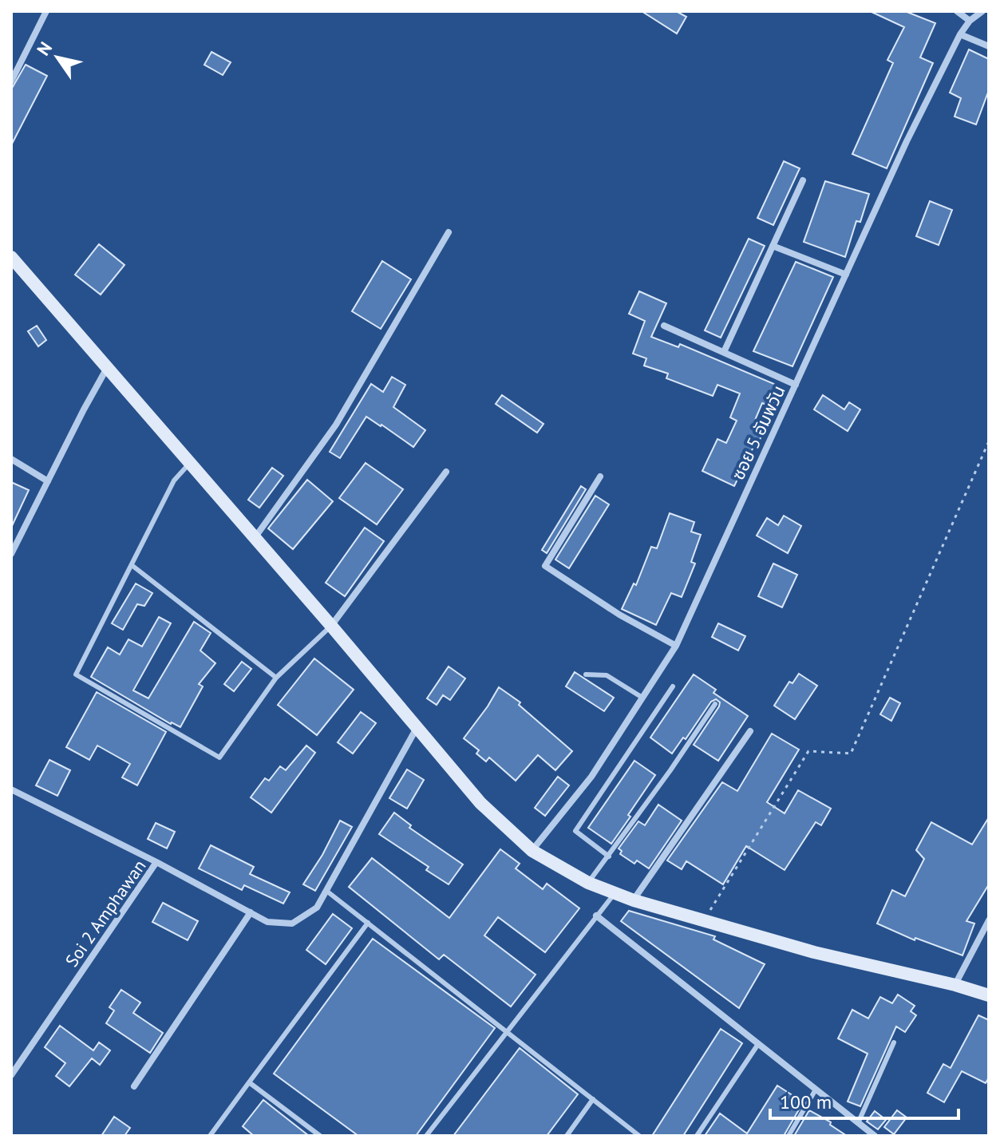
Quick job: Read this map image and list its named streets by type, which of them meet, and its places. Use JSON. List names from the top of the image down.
{
  "streets": {
    "street": ["ซอย 5 อัมพวัน", "Soi 2 Amphawan"]
  },
  "scale_bar": "100 m",
  "north": "top left"
}
